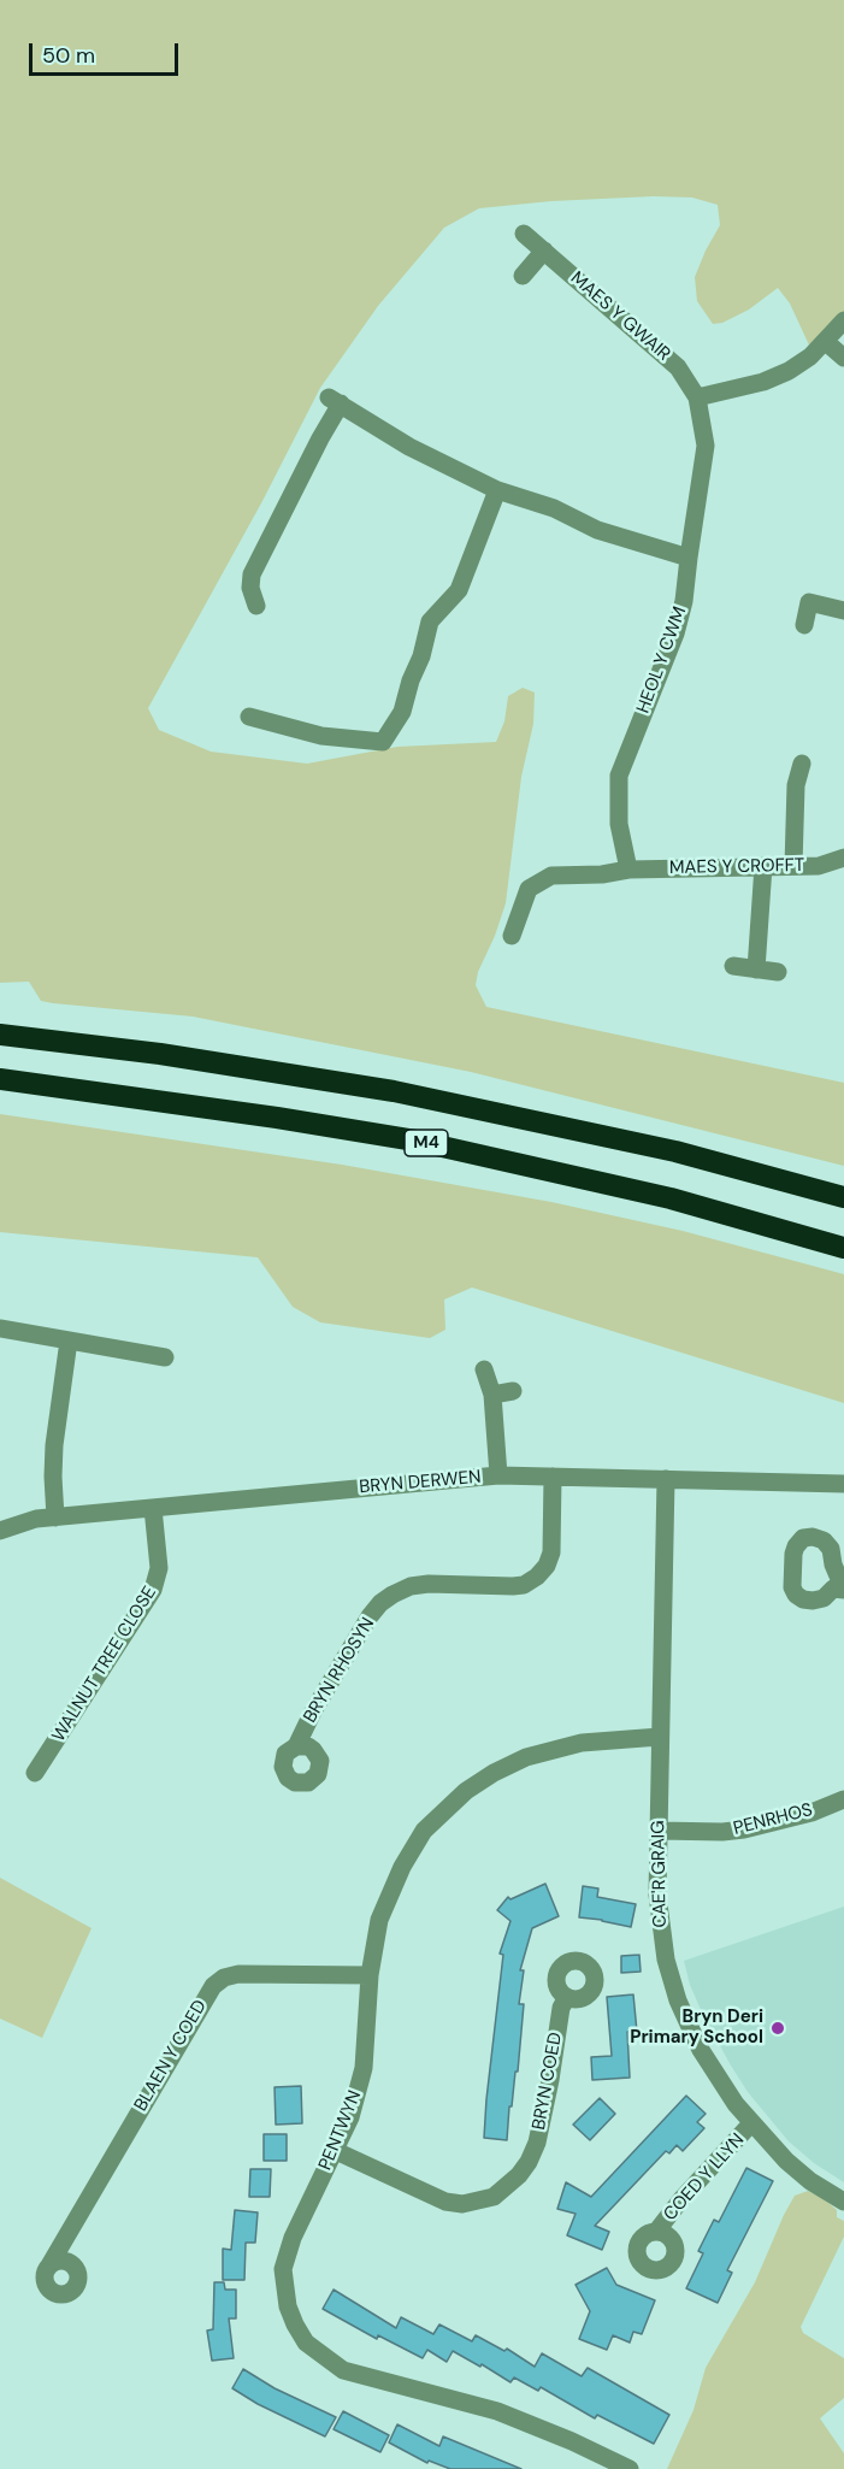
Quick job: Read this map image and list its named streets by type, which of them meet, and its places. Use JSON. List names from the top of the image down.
{
  "streets": {
    "highway": ["M4"],
    "street": [
      "MAES Y GWAIR",
      "HEOL Y CWM",
      "MAES Y CROFFT",
      "BRYN DERWEN",
      "WALNUT TREE CLOSE",
      "BRYN RHOSYN",
      "PENRHOS",
      "CAE'R GRAIG",
      "BLAEN Y COED",
      "BRYN COED",
      "PENTWYN",
      "COED Y LLYN"
    ]
  },
  "crossings": [
    ["MAES Y GWAIR", "HEOL Y CWM"],
    ["HEOL Y CWM", "MAES Y CROFFT"],
    ["BRYN DERWEN", "WALNUT TREE CLOSE"],
    ["BRYN DERWEN", "BRYN RHOSYN"],
    ["BRYN DERWEN", "CAE'R GRAIG"],
    ["PENRHOS", "CAE'R GRAIG"],
    ["CAE'R GRAIG", "PENTWYN"],
    ["CAE'R GRAIG", "COED Y LLYN"],
    ["BLAEN Y COED", "PENTWYN"],
    ["BRYN COED", "PENTWYN"]
  ],
  "places": ["Bryn Deri Primary School"],
  "scale_bar": "50 m"
}
